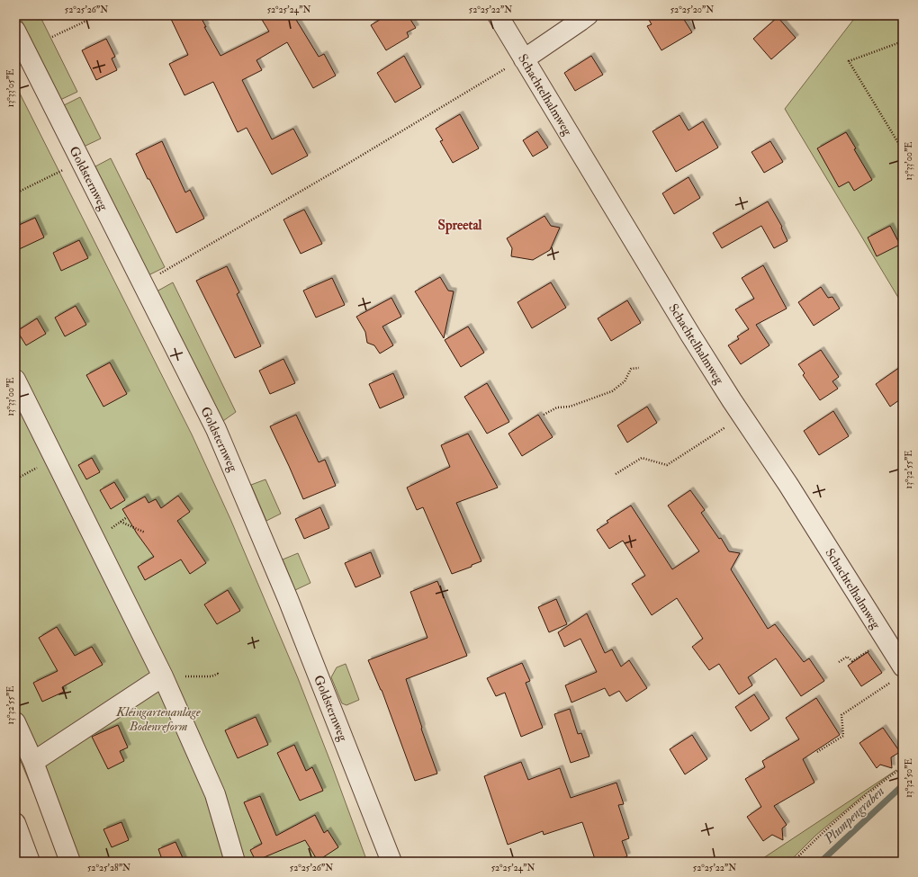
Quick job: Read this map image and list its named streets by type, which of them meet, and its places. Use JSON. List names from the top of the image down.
{
  "streets": {
    "street": ["Schachtelhalmweg", "Goldsternweg"]
  },
  "districts": ["Spreetal"],
  "water": ["Plumpengraben"],
  "parks": ["Kleingartenanlage Bodenreform"],
  "coordinates": [
    "52°25'26\"N",
    "52°25'24\"N",
    "52°25'22\"N",
    "52°25'20\"N",
    "13°33'05\"E",
    "13°33'00\"E",
    "13°32'55\"E",
    "13°32'50\"E",
    "52°25'28\"N"
  ]
}
